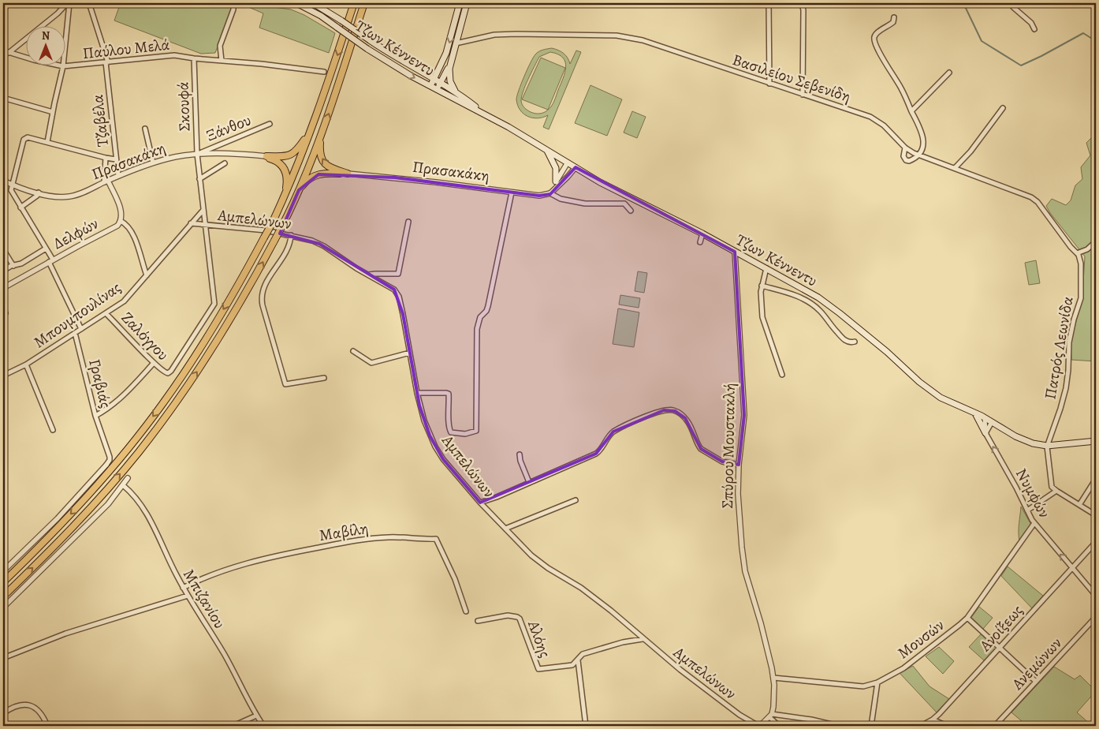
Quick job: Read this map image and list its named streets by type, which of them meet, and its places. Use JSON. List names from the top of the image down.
{
  "streets": {
    "main road": ["Τζων Κέννεντυ"],
    "street": [
      "Παύλου Μελά",
      "Βασιλείου Σεβενίδη",
      "Σκουφά",
      "Τζαβέλα",
      "Ξάνθου",
      "Πρασακάκη",
      "Αμπελώνων",
      "Δελφών",
      "Μπουμπουλίνας",
      "Ζαλόγγου",
      "Πατρός Λεωνίδα",
      "Γραβιάς",
      "Σπύρου Μουστακλή",
      "Νυμφών",
      "Μαβίλη",
      "Μπιζανίου",
      "Ανοίξεως",
      "Αλόης",
      "Μουσών",
      "Ανεμώνων"
    ]
  },
  "crossings": [
    ["Τζων Κέννεντυ", "Πατρός Λεωνίδα"],
    ["Τζων Κέννεντυ", "Σπύρου Μουστακλή"],
    ["Παύλου Μελά", "Σκουφά"],
    ["Παύλου Μελά", "Τζαβέλα"],
    ["Βασιλείου Σεβενίδη", "Πατρός Λεωνίδα"],
    ["Σκουφά", "Ξάνθου"],
    ["Σκουφά", "Πρασακάκη"],
    ["Σκουφά", "Αμπελώνων"],
    ["Σκουφά", "Μπουμπουλίνας"],
    ["Σκουφά", "Ζαλόγγου"],
    ["Τζαβέλα", "Πρασακάκη"],
    ["Ξάνθου", "Πρασακάκη"],
    ["Πρασακάκη", "Δελφών"],
    ["Αμπελώνων", "Μπουμπουλίνας"],
    ["Αμπελώνων", "Αλόης"],
    ["Μπουμπουλίνας", "Ζαλόγγου"],
    ["Μπουμπουλίνας", "Γραβιάς"],
    ["Σπύρου Μουστακλή", "Μουσών"],
    ["Νυμφών", "Ανοίξεως"],
    ["Νυμφών", "Μουσών"],
    ["Μαβίλη", "Μπιζανίου"]
  ],
  "one_way": ["Νυμφών"],
  "north": "top"
}
